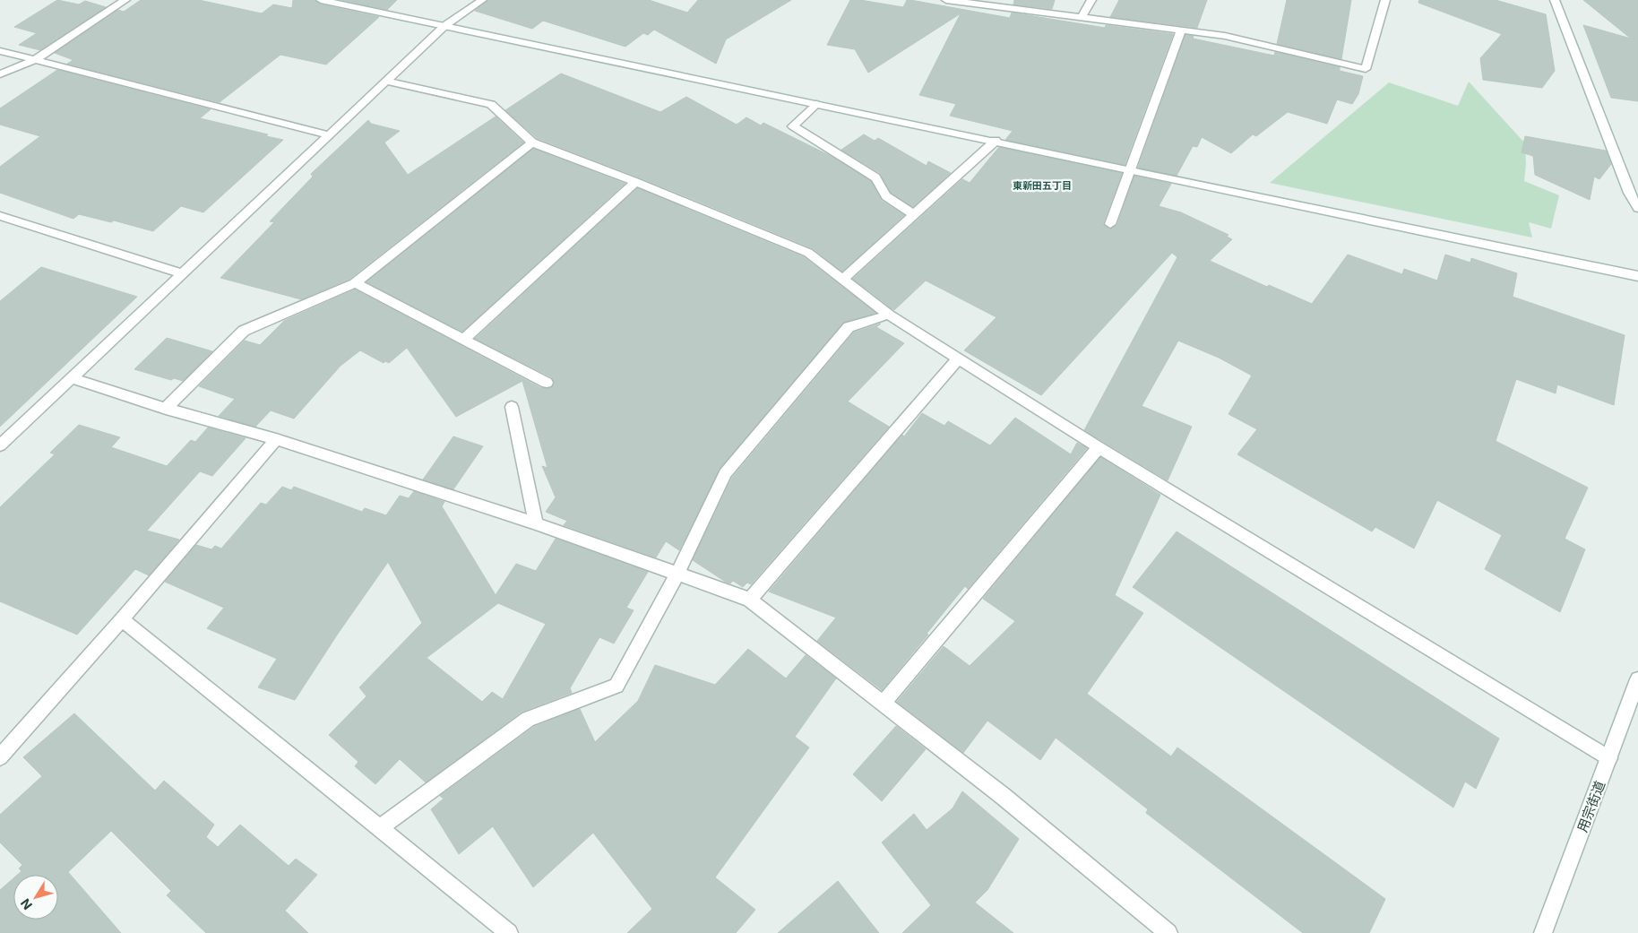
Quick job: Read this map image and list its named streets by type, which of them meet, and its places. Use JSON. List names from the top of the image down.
{
  "streets": {
    "street": ["用宗街道"]
  },
  "districts": ["東新田五丁目"],
  "north": "bottom left"
}
